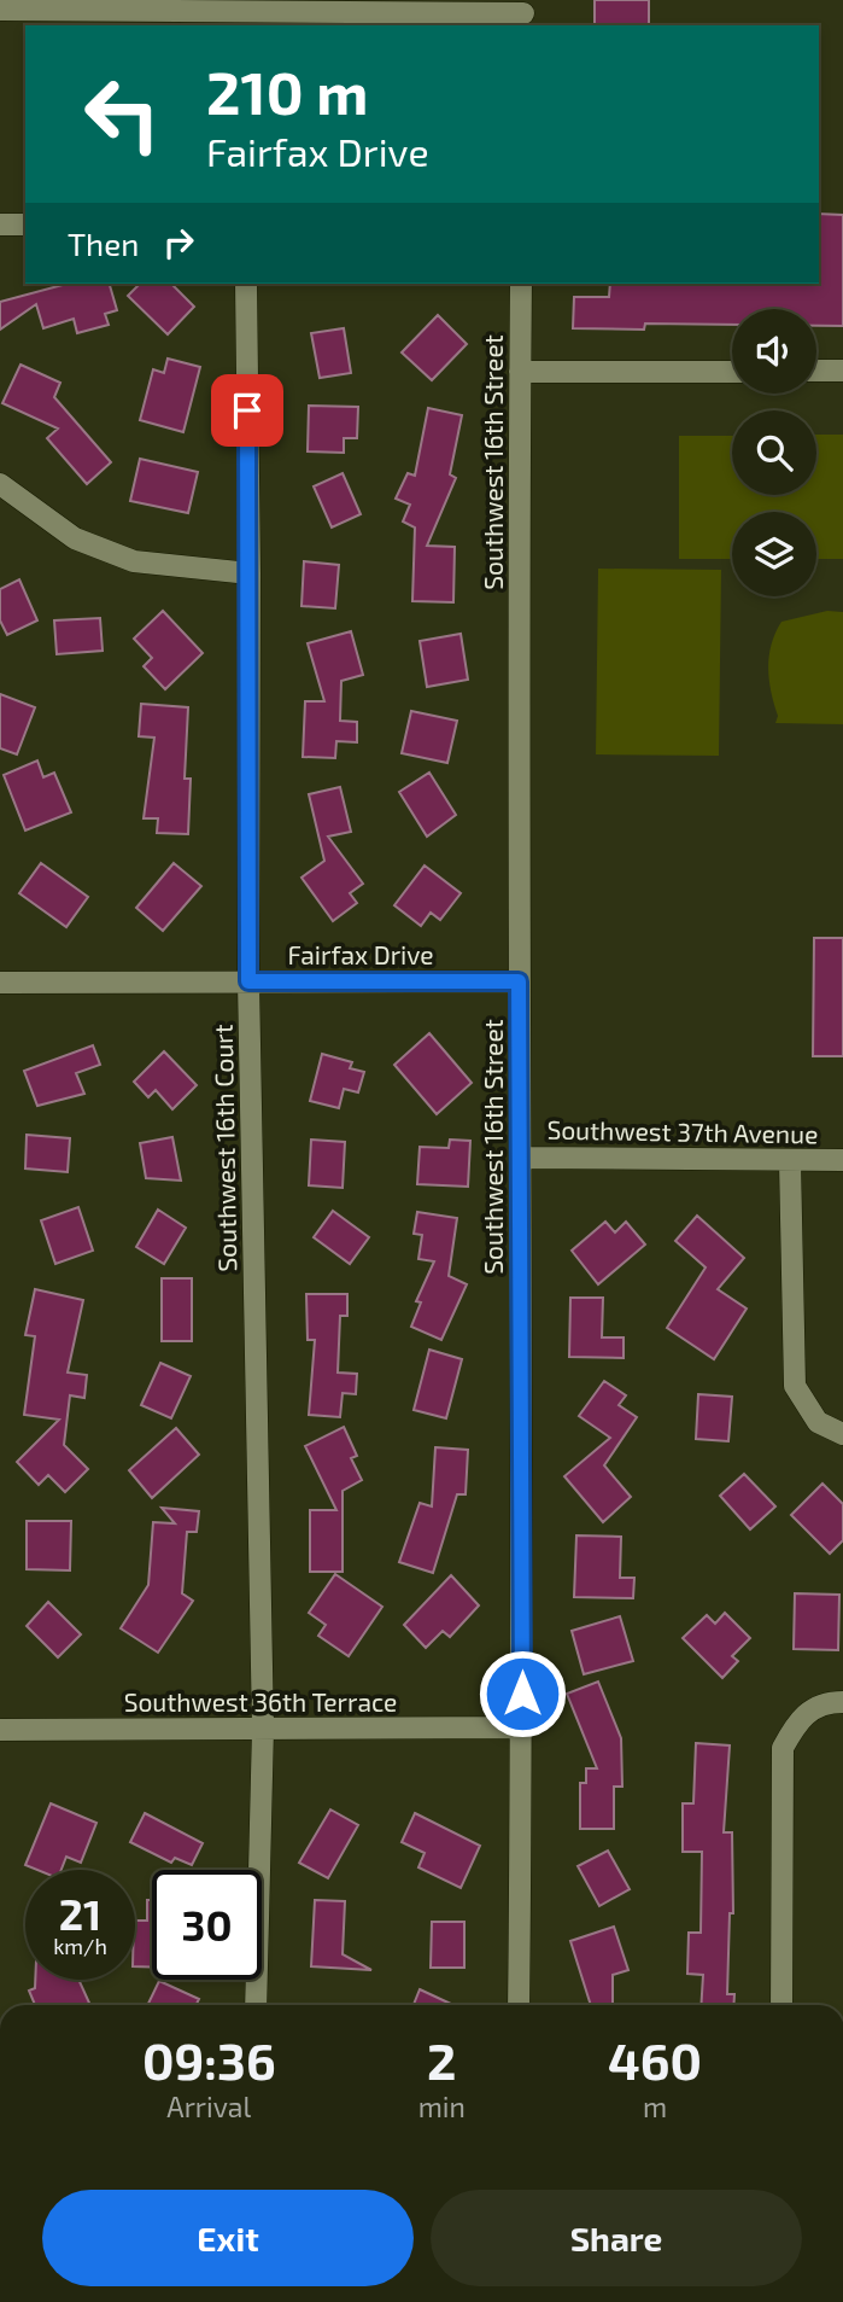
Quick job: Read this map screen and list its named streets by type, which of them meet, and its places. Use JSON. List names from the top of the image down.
{
  "streets": {
    "street": [
      "Southwest 16th Street",
      "Fairfax Drive",
      "Southwest 37th Avenue",
      "Southwest 16th Court",
      "Southwest 36th Terrace"
    ]
  },
  "crossings": [
    ["Southwest 16th Street", "Fairfax Drive"],
    ["Southwest 16th Street", "Southwest 37th Avenue"],
    ["Southwest 16th Street", "Southwest 36th Terrace"],
    ["Fairfax Drive", "Southwest 16th Court"],
    ["Southwest 16th Court", "Southwest 36th Terrace"]
  ],
  "page": {
    "turn": ["210 m", "Fairfax Drive"],
    "then": "Then",
    "speed": "21 km/h",
    "limit": "30",
    "eta": [
      "09:36",
      "Arrival",
      "2",
      "min",
      "460",
      "m"
    ],
    "buttons": ["Exit", "Share"]
  }
}
